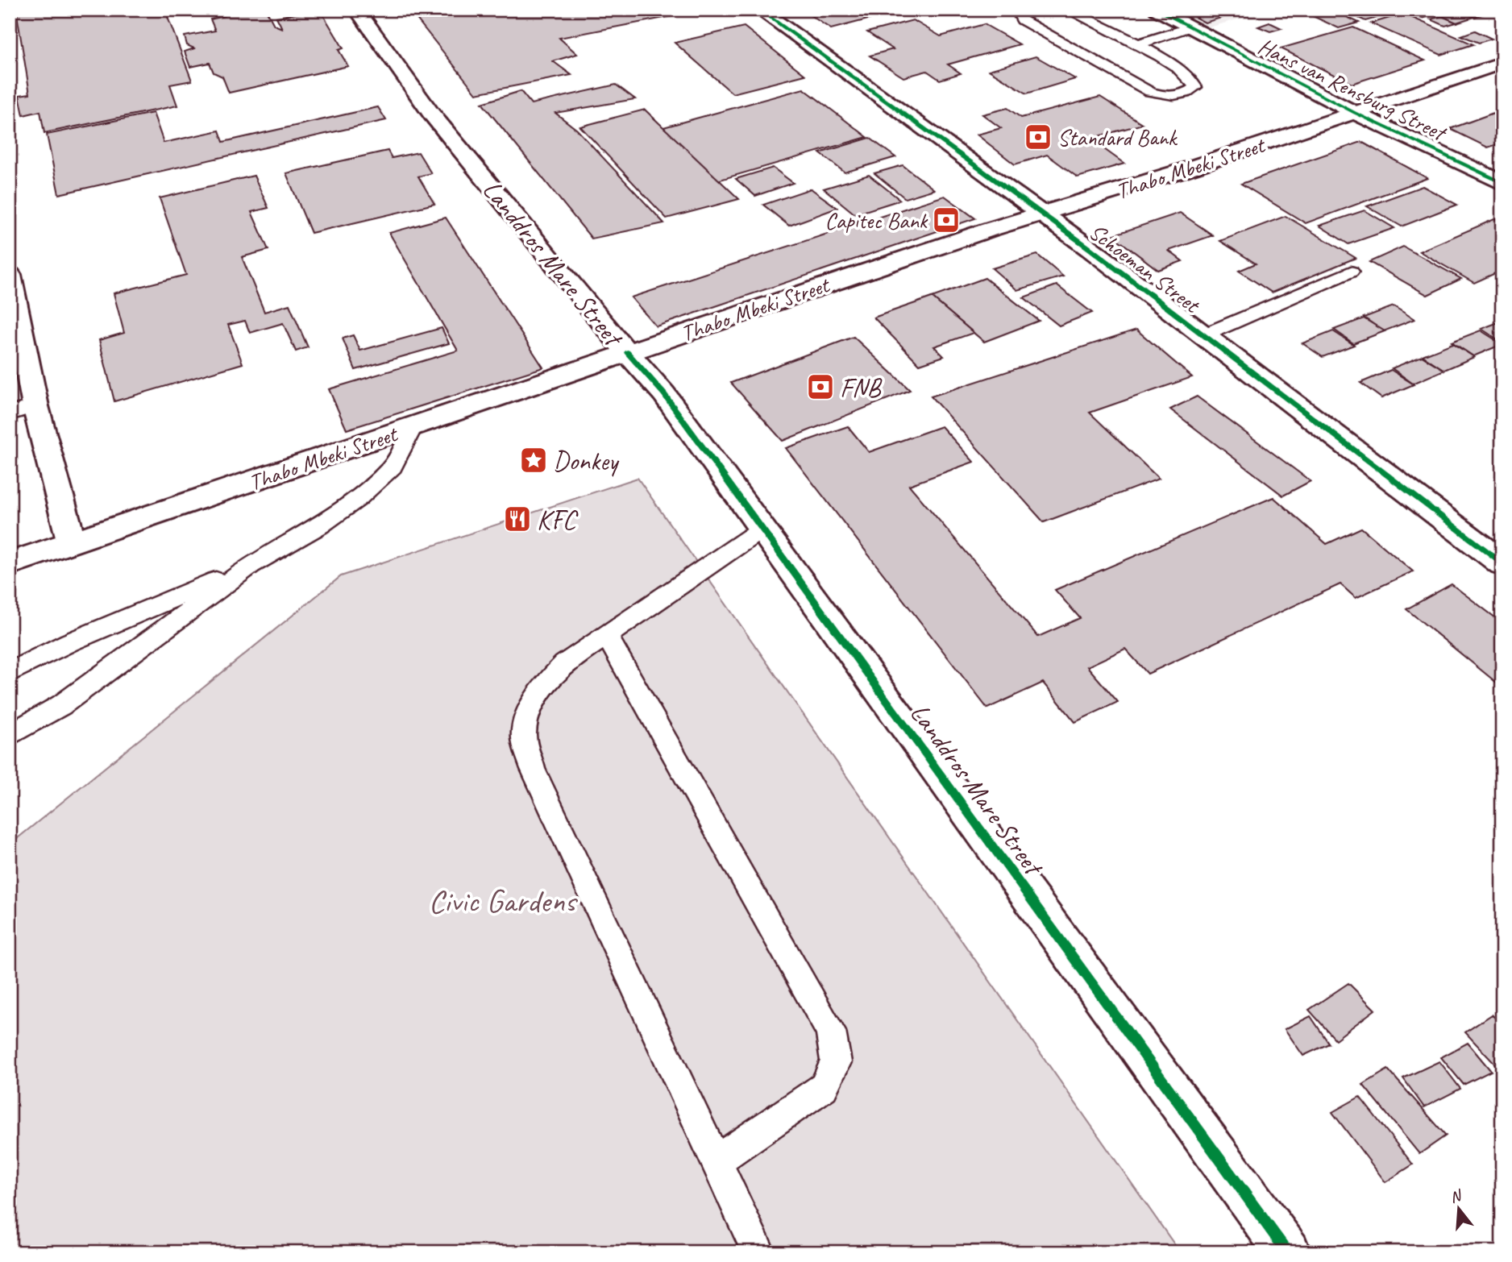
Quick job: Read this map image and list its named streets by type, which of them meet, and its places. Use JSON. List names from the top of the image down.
{
  "streets": {
    "main road": [
      "Hans van Rensburg Street",
      "Thabo Mbeki Street",
      "Landdros Mare Street",
      "Schoeman Street"
    ]
  },
  "crossings": [
    ["Hans van Rensburg Street", "Thabo Mbeki Street"],
    ["Thabo Mbeki Street", "Landdros Mare Street"],
    ["Thabo Mbeki Street", "Schoeman Street"]
  ],
  "parks": ["Civic Gardens"],
  "places": {
    "bank": ["Standard Bank", "Capitec Bank", "FNB"],
    "place": ["Donkey"],
    "restaurant": ["KFC"]
  },
  "north": "top"
}
